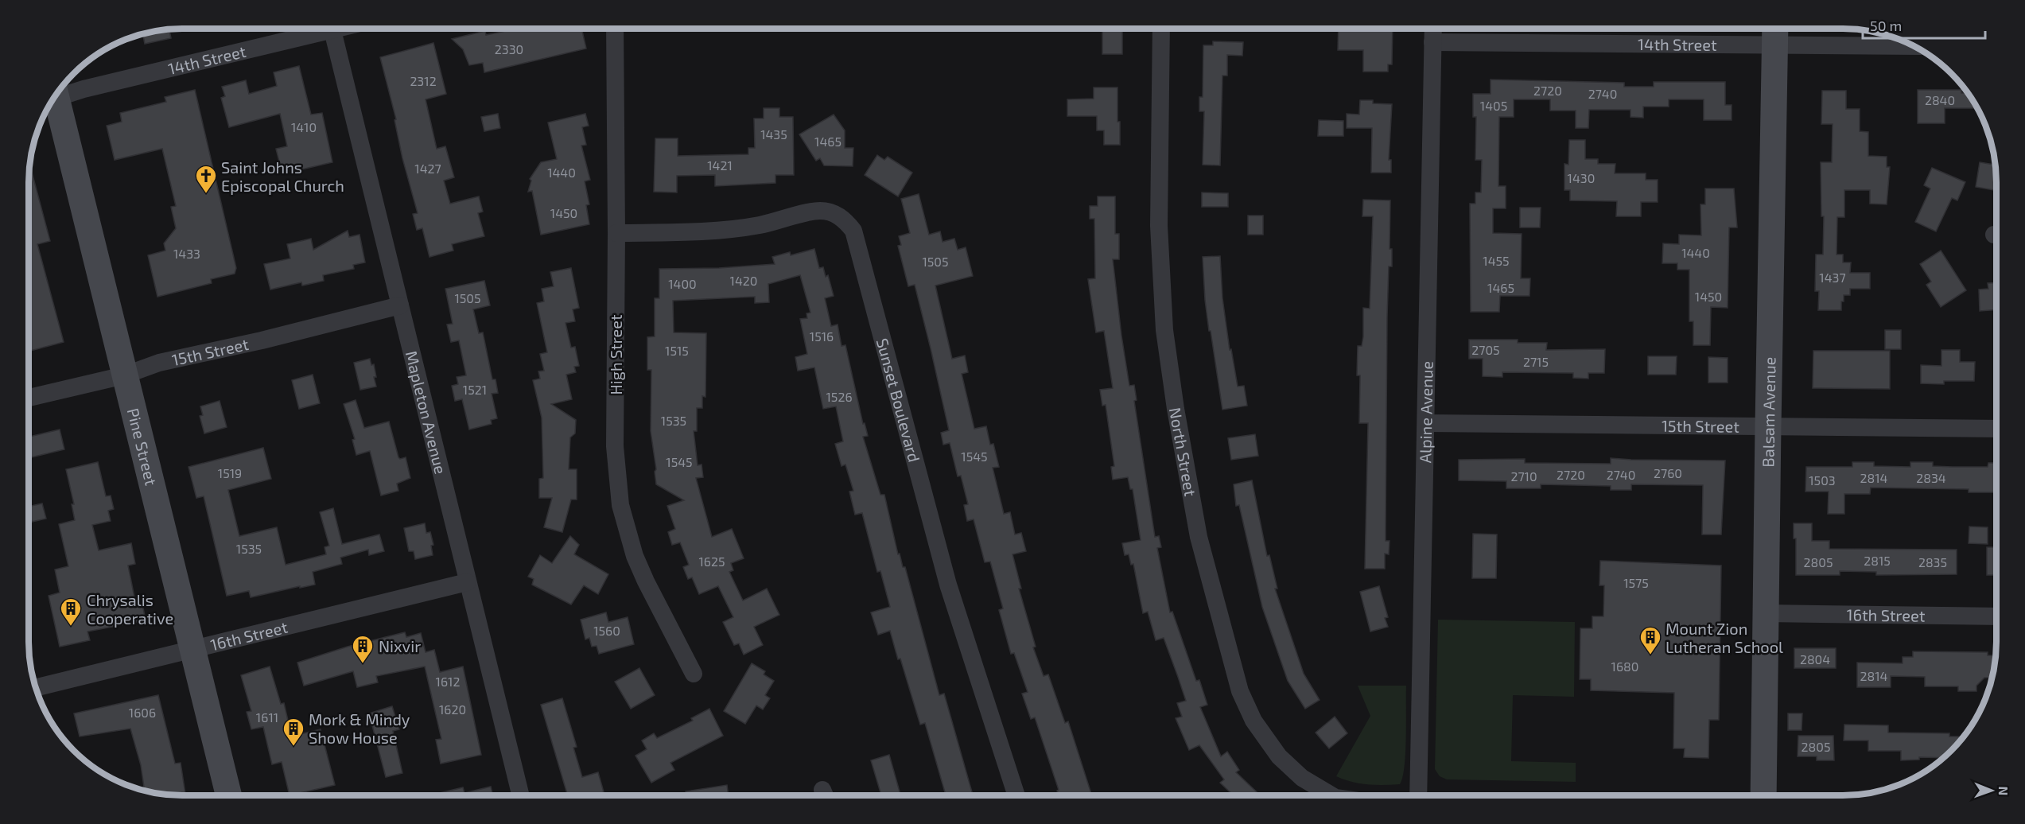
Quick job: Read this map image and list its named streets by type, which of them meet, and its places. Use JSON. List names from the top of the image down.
{
  "streets": {
    "street": [
      "14th Street",
      "15th Street",
      "High Street",
      "Sunset Boulevard",
      "Mapleton Avenue",
      "Alpine Avenue",
      "Balsam Avenue",
      "Pine Street",
      "North Street",
      "16th Street"
    ]
  },
  "crossings": [
    ["14th Street", "Alpine Avenue"],
    ["14th Street", "Balsam Avenue"],
    ["15th Street", "Mapleton Avenue"],
    ["15th Street", "Alpine Avenue"],
    ["15th Street", "Balsam Avenue"],
    ["15th Street", "Pine Street"],
    ["High Street", "Sunset Boulevard"],
    ["Mapleton Avenue", "16th Street"],
    ["Balsam Avenue", "16th Street"],
    ["Pine Street", "16th Street"]
  ],
  "places": {
    "church": ["Saint Johns Episcopal Church"],
    "building": [
      "Chrysalis Cooperative",
      "Mount Zion Lutheran School",
      "Nixvir",
      "Mork & Mindy Show House"
    ]
  },
  "house_numbers": [
    "2330",
    "2312",
    "2720",
    "2740",
    "2840",
    "1405",
    "1410",
    "1435",
    "1465",
    "1421",
    "1427",
    "1440",
    "1430",
    "1450",
    "1440",
    "1433",
    "1455",
    "1505",
    "1437",
    "1420",
    "1400",
    "1465",
    "1450",
    "1505",
    "1516",
    "2705",
    "1515",
    "2715",
    "1521",
    "1526",
    "1535",
    "1545",
    "1545",
    "1519",
    "2760",
    "2720",
    "2740",
    "2710",
    "2814",
    "2834",
    "1503",
    "1535",
    "2815",
    "1625",
    "2805",
    "2835",
    "1575",
    "1560",
    "2804",
    "1680",
    "2814",
    "1612",
    "1620",
    "1606",
    "1611",
    "2805"
  ],
  "scale_bar": "50 m",
  "north": "right"
}
